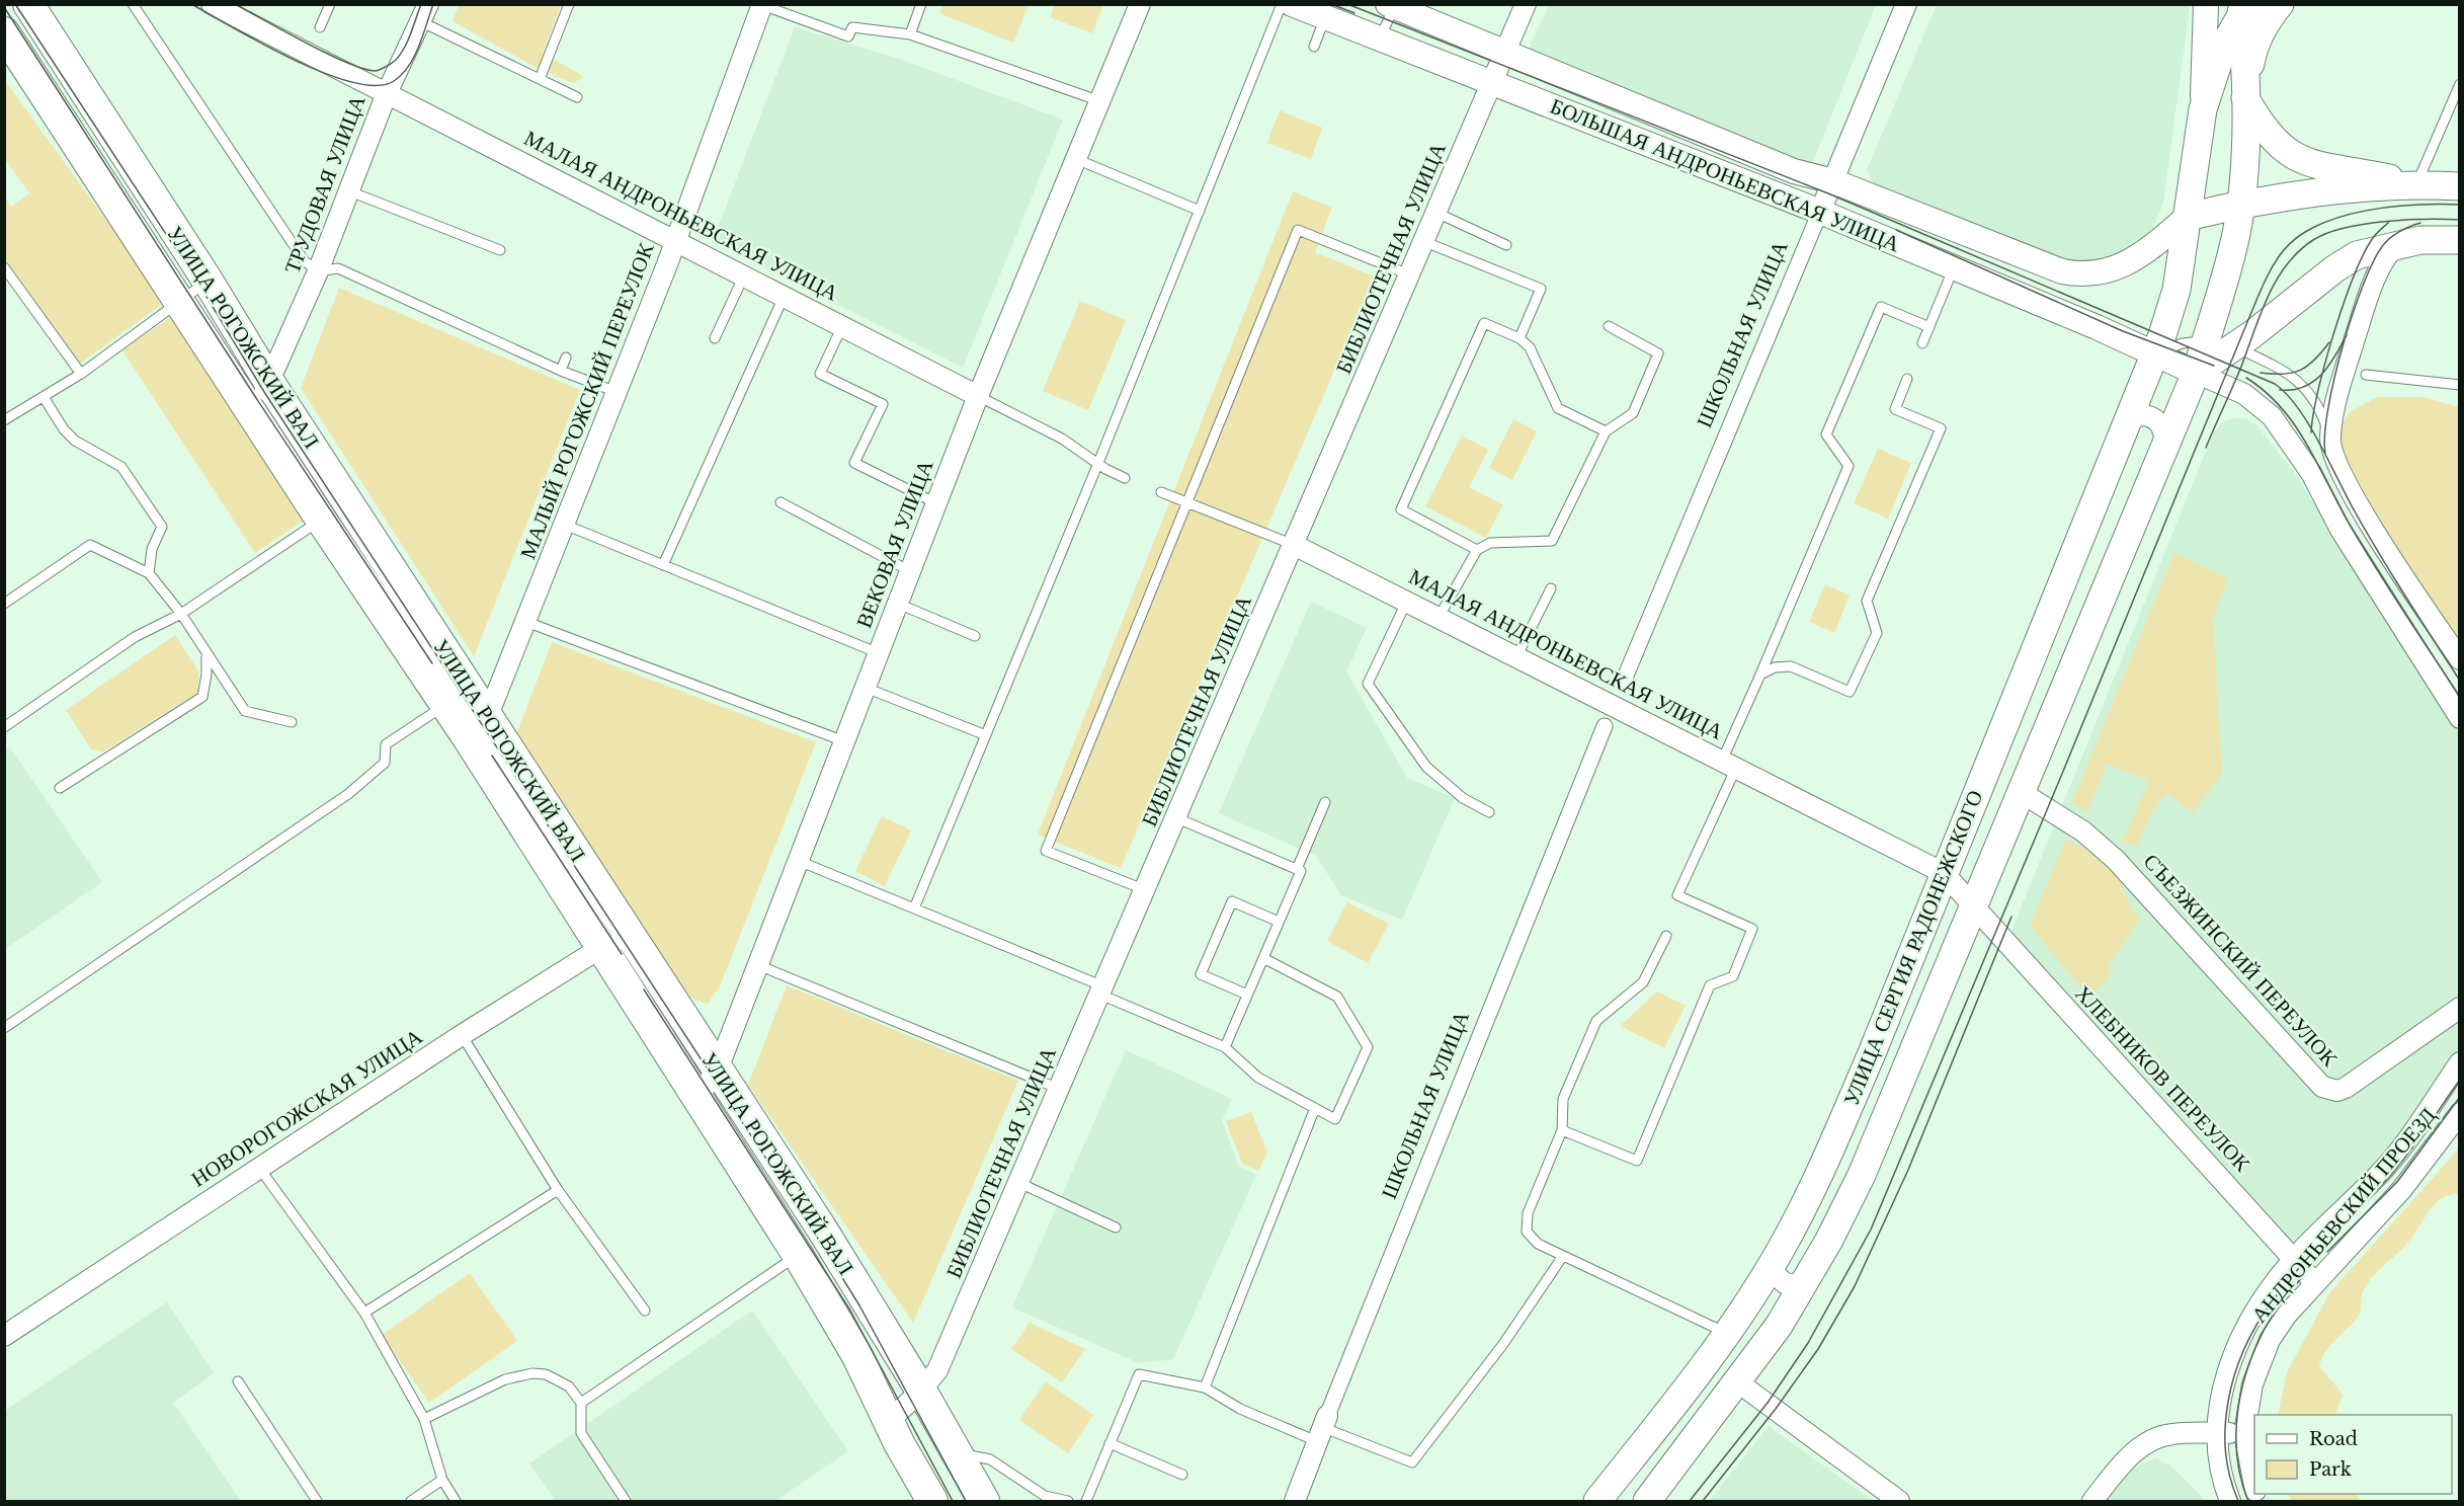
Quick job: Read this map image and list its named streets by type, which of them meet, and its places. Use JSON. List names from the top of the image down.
{
  "streets": {
    "main road": ["УЛИЦА РОГОЖСКИЙ ВАЛ", "УЛИЦА СЕРГИЯ РАДОНЕЖСКОГО"],
    "street": [
      "БОЛЬШАЯ АНДРОНЬЕВСКАЯ УЛИЦА",
      "ТРУДОВАЯ УЛИЦА",
      "МАЛАЯ АНДРОНЬЕВСКАЯ УЛИЦА",
      "БИБЛИОТЕЧНАЯ УЛИЦА",
      "ШКОЛЬНАЯ УЛИЦА",
      "МАЛЫЙ РОГОЖСКИЙ ПЕРЕУЛОК",
      "ВЕКОВАЯ УЛИЦА",
      "СЪЕЗЖИНСКИЙ ПЕРЕУЛОК",
      "ХЛЕБНИКОВ ПЕРЕУЛОК",
      "НОВОРОГОЖСКАЯ УЛИЦА",
      "АНДРОНЬЕВСКИЙ ПРОЕЗД"
    ]
  },
  "crossings": [
    ["БОЛЬШАЯ АНДРОНЬЕВСКАЯ УЛИЦА", "БИБЛИОТЕЧНАЯ УЛИЦА"],
    ["БОЛЬШАЯ АНДРОНЬЕВСКАЯ УЛИЦА", "ШКОЛЬНАЯ УЛИЦА"],
    ["БОЛЬШАЯ АНДРОНЬЕВСКАЯ УЛИЦА", "УЛИЦА СЕРГИЯ РАДОНЕЖСКОГО"],
    ["ТРУДОВАЯ УЛИЦА", "МАЛАЯ АНДРОНЬЕВСКАЯ УЛИЦА"],
    ["ТРУДОВАЯ УЛИЦА", "УЛИЦА РОГОЖСКИЙ ВАЛ"],
    ["МАЛАЯ АНДРОНЬЕВСКАЯ УЛИЦА", "БИБЛИОТЕЧНАЯ УЛИЦА"],
    ["МАЛАЯ АНДРОНЬЕВСКАЯ УЛИЦА", "МАЛЫЙ РОГОЖСКИЙ ПЕРЕУЛОК"],
    ["МАЛАЯ АНДРОНЬЕВСКАЯ УЛИЦА", "ВЕКОВАЯ УЛИЦА"],
    ["МАЛАЯ АНДРОНЬЕВСКАЯ УЛИЦА", "УЛИЦА СЕРГИЯ РАДОНЕЖСКОГО"],
    ["МАЛАЯ АНДРОНЬЕВСКАЯ УЛИЦА", "ХЛЕБНИКОВ ПЕРЕУЛОК"],
    ["БИБЛИОТЕЧНАЯ УЛИЦА", "УЛИЦА РОГОЖСКИЙ ВАЛ"],
    ["УЛИЦА РОГОЖСКИЙ ВАЛ", "МАЛЫЙ РОГОЖСКИЙ ПЕРЕУЛОК"],
    ["УЛИЦА РОГОЖСКИЙ ВАЛ", "ВЕКОВАЯ УЛИЦА"],
    ["УЛИЦА РОГОЖСКИЙ ВАЛ", "НОВОРОГОЖСКАЯ УЛИЦА"],
    ["УЛИЦА СЕРГИЯ РАДОНЕЖСКОГО", "СЪЕЗЖИНСКИЙ ПЕРЕУЛОК"],
    ["УЛИЦА СЕРГИЯ РАДОНЕЖСКОГО", "ХЛЕБНИКОВ ПЕРЕУЛОК"],
    ["ХЛЕБНИКОВ ПЕРЕУЛОК", "АНДРОНЬЕВСКИЙ ПРОЕЗД"]
  ],
  "legend": ["Road", "Park"]
}
